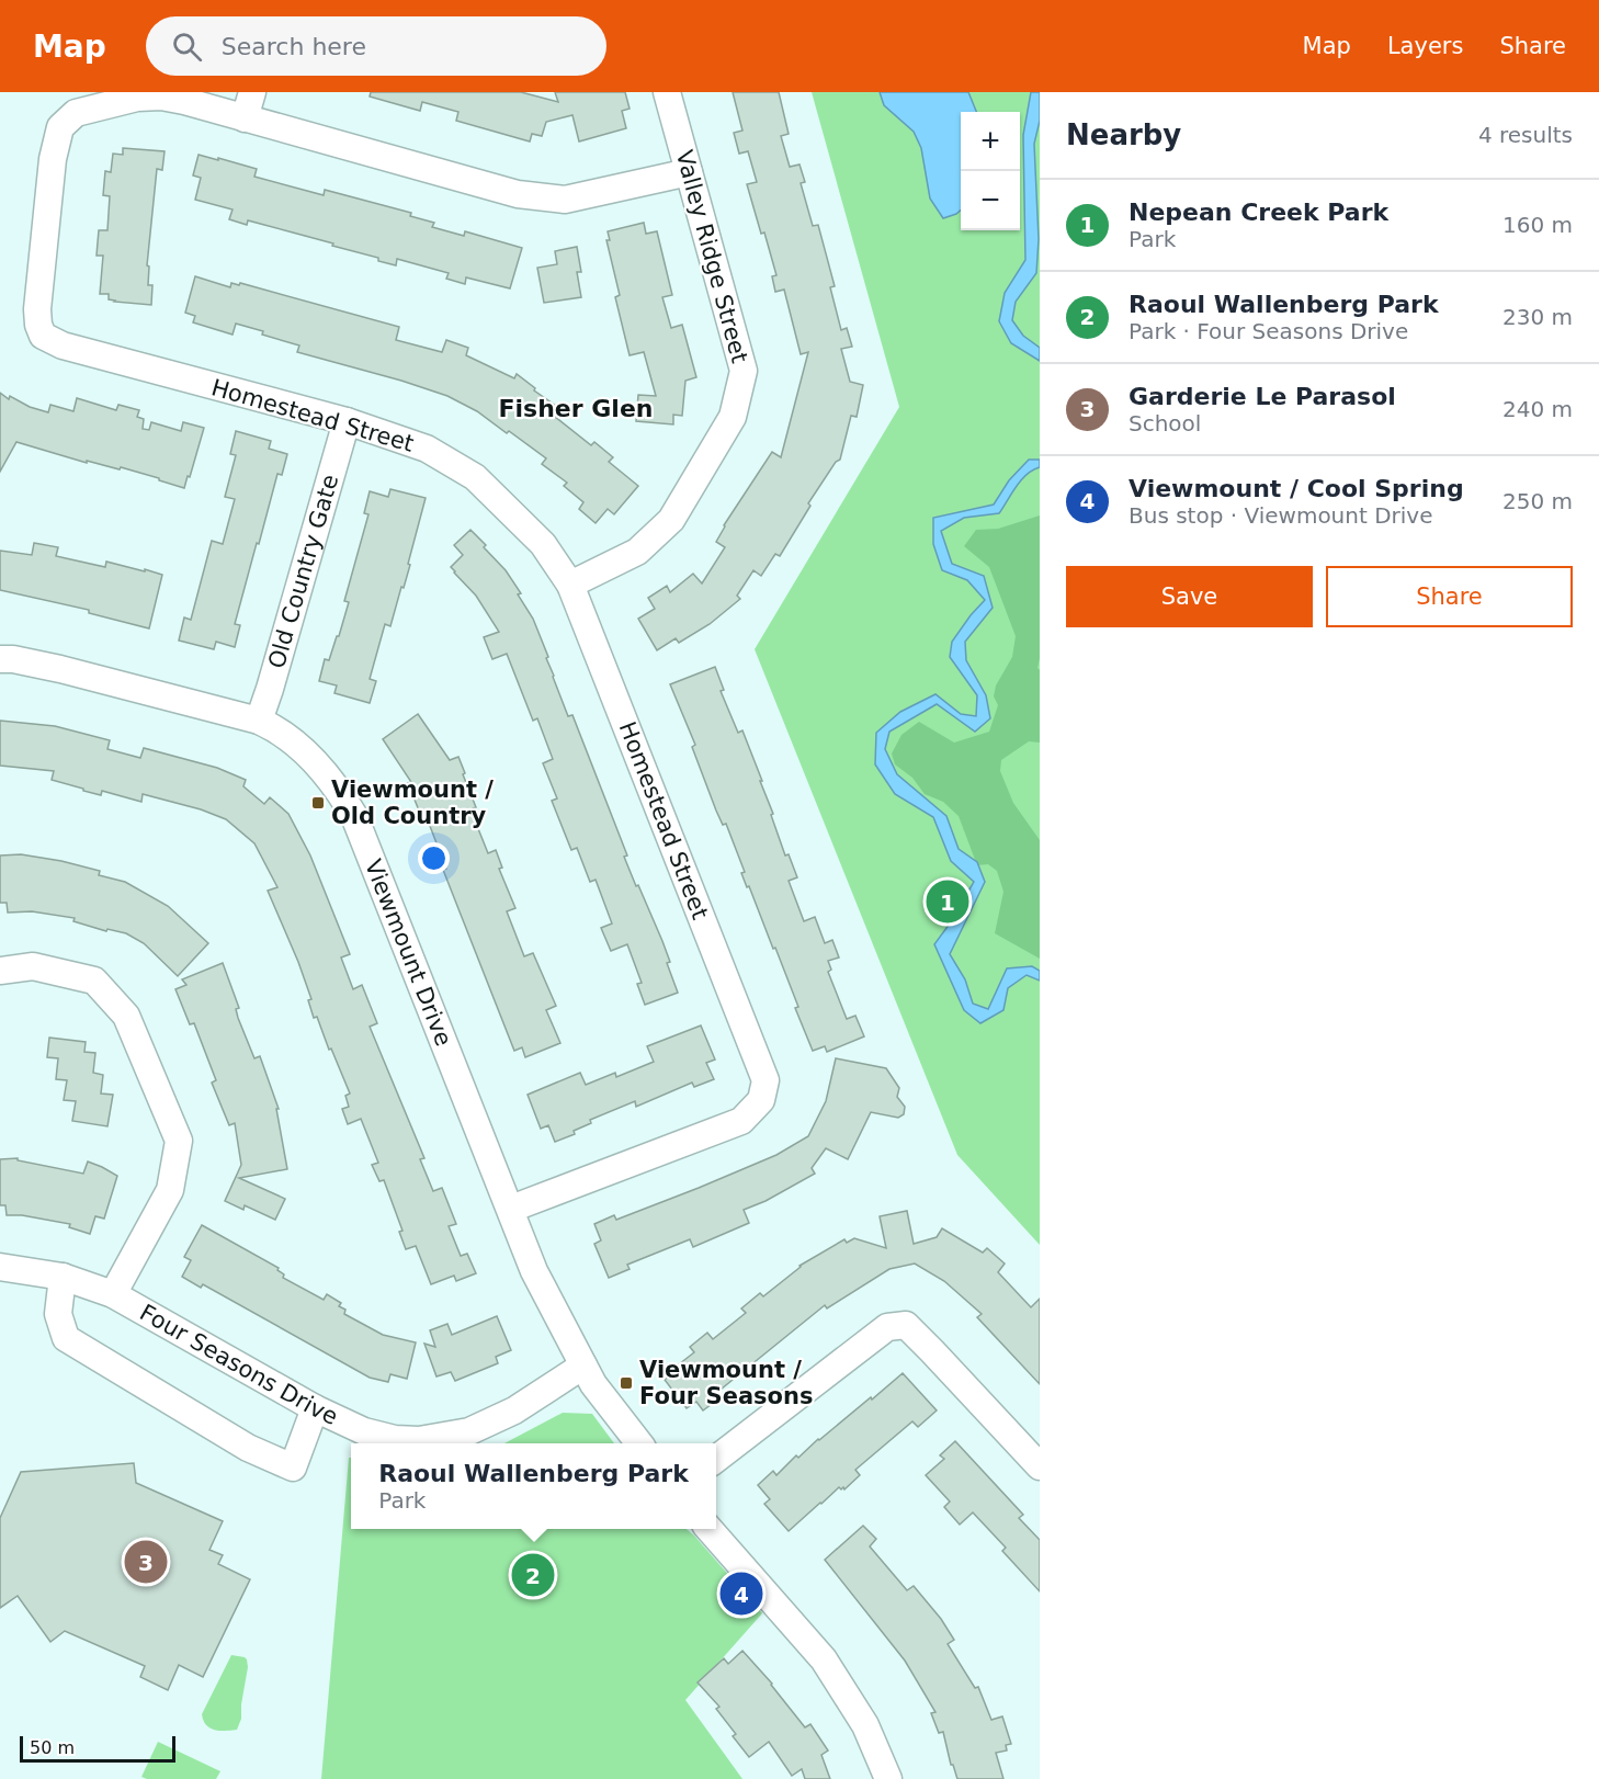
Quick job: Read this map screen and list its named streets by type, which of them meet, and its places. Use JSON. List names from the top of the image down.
{
  "streets": {
    "street": [
      "Valley Ridge Street",
      "Homestead Street",
      "Old Country Gate",
      "Viewmount Drive",
      "Four Seasons Drive"
    ]
  },
  "crossings": [
    ["Valley Ridge Street", "Homestead Street"],
    ["Homestead Street", "Old Country Gate"],
    ["Homestead Street", "Viewmount Drive"],
    ["Old Country Gate", "Viewmount Drive"],
    ["Viewmount Drive", "Four Seasons Drive"]
  ],
  "districts": ["Fisher Glen"],
  "places": {
    "transit": ["Viewmount / Old Country", "Viewmount / Four Seasons"]
  },
  "scale_bar": "50 m",
  "page": {
    "header": "Map",
    "search": "Search here",
    "nav": ["Map", "Layers", "Share"],
    "heading": ["Nearby", "4 results"],
    "map_buttons": ["+", "−"],
    "list": [
      {
        "mark": "1",
        "name": "Nepean Creek Park",
        "note": "Park",
        "value": "160 m"
      },
      {
        "mark": "2",
        "name": "Raoul Wallenberg Park",
        "note": "Park · Four Seasons Drive",
        "value": "230 m"
      },
      {
        "mark": "3",
        "name": "Garderie Le Parasol",
        "note": "School",
        "value": "240 m"
      },
      {
        "mark": "4",
        "name": "Viewmount / Cool Spring",
        "note": "Bus stop · Viewmount Drive",
        "value": "250 m"
      }
    ],
    "buttons": ["Save", "Share"],
    "pins": [
      "1",
      "3",
      "2",
      "4"
    ],
    "popup": ["Raoul Wallenberg Park", "Park"],
    "scale": "50 m"
  }
}
